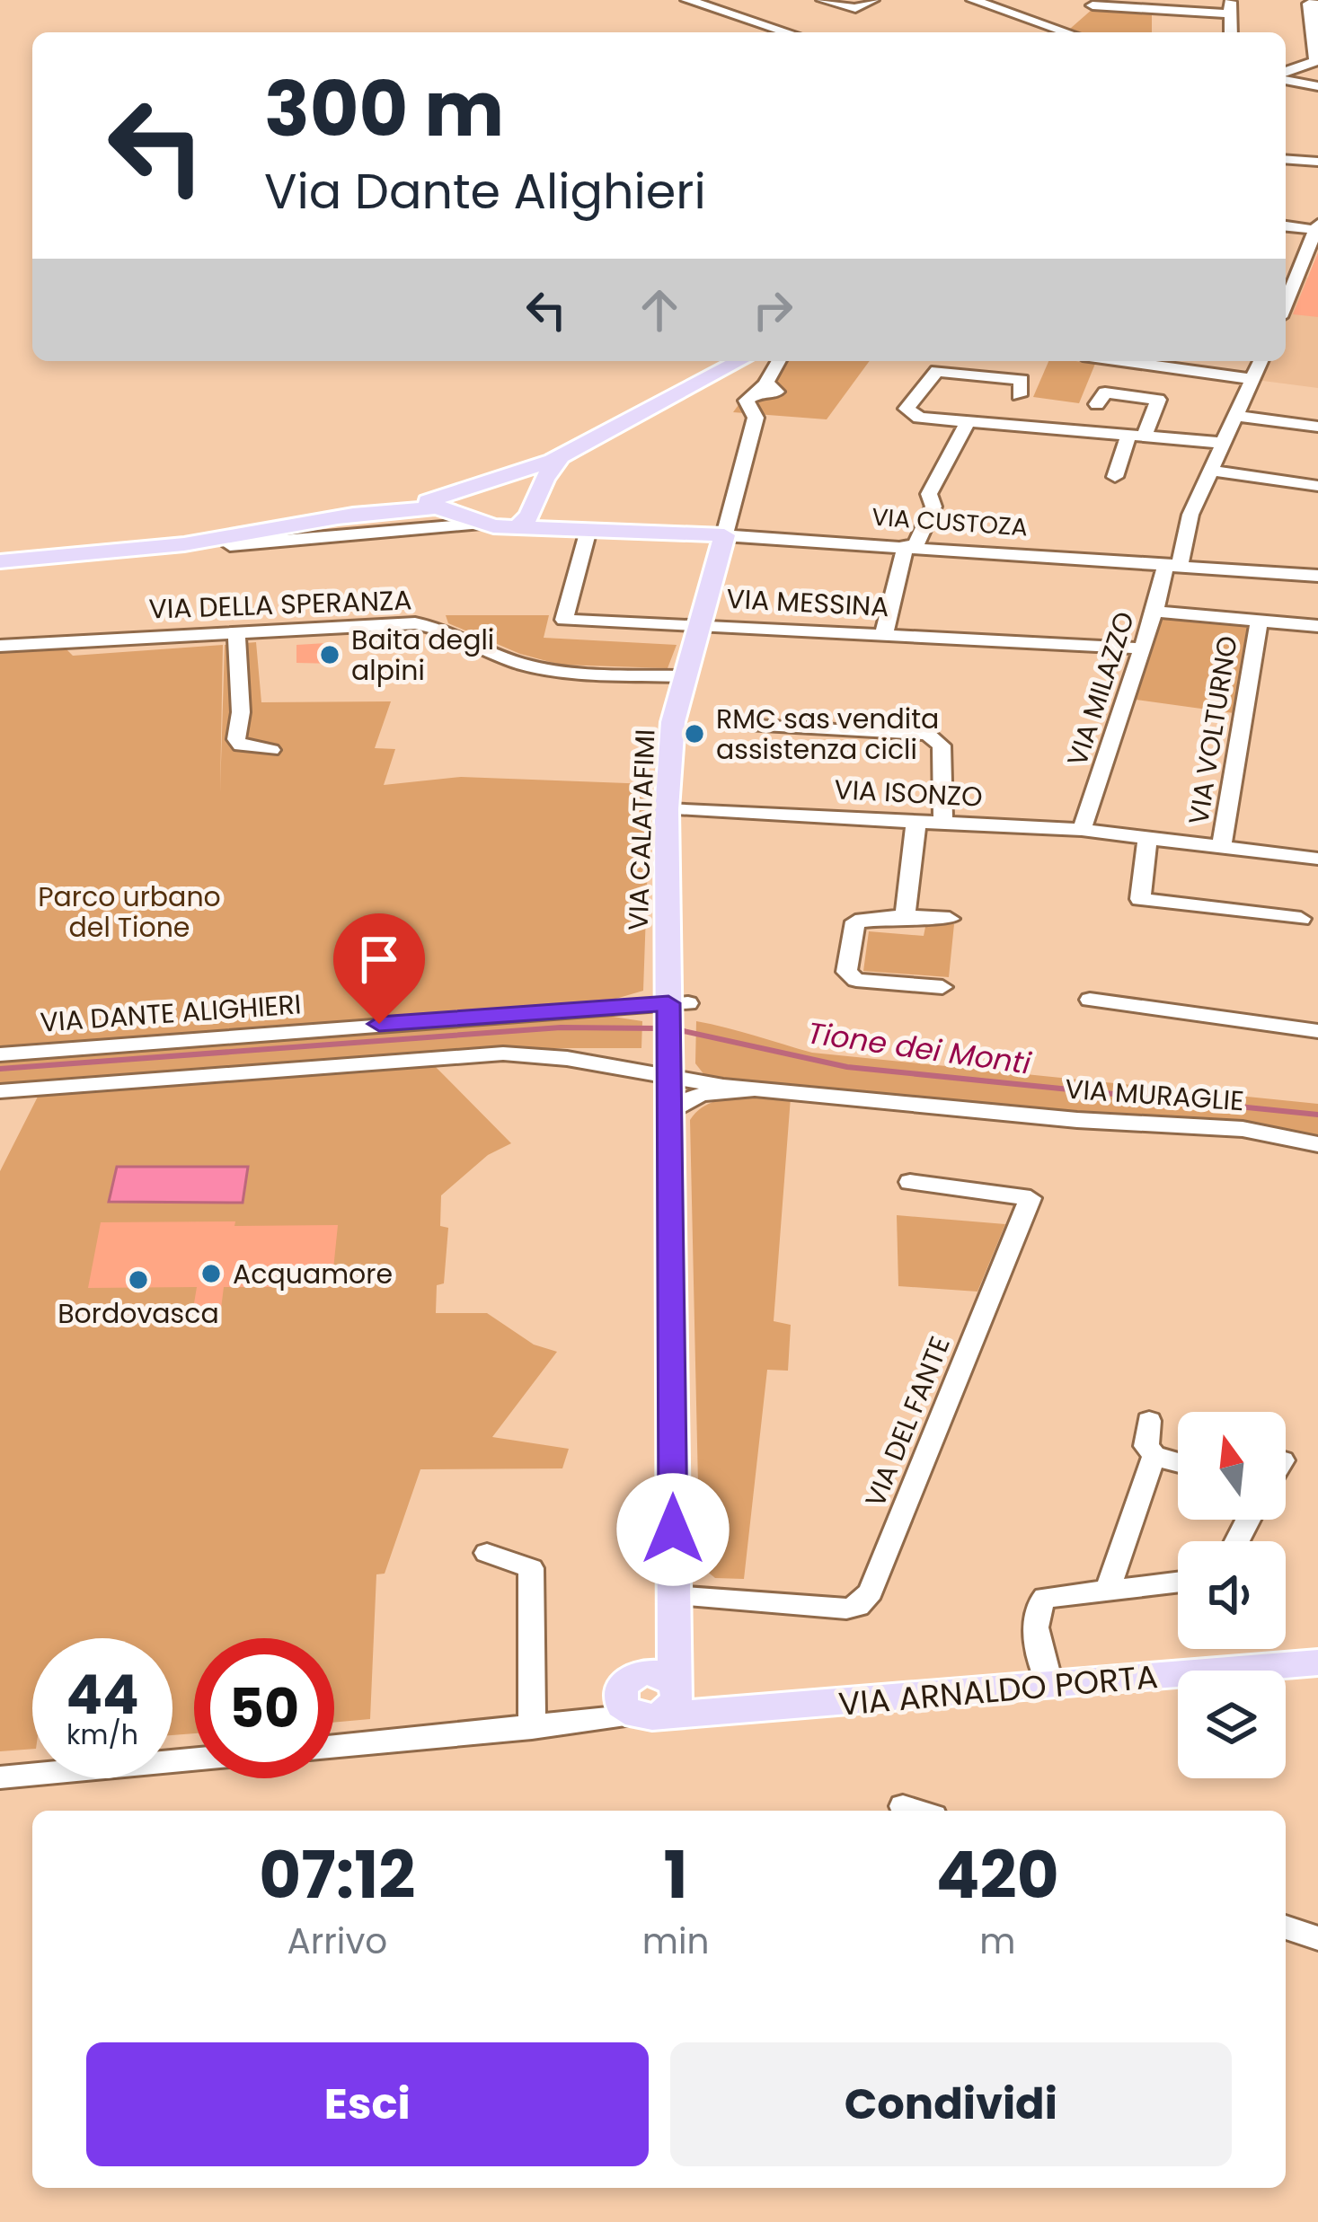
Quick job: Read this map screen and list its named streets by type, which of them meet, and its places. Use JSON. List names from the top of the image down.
{
  "streets": {
    "main road": ["VIA CUSTOZA", "VIA CALATAFIMI", "VIA ARNALDO PORTA"],
    "street": [
      "VIA MESSINA",
      "VIA DELLA SPERANZA",
      "VIA MILAZZO",
      "VIA VOLTURNO",
      "VIA ISONZO",
      "VIA DANTE ALIGHIERI",
      "VIA MURAGLIE",
      "VIA DEL FANTE"
    ]
  },
  "crossings": [
    ["VIA CUSTOZA", "VIA MESSINA"],
    ["VIA CUSTOZA", "VIA MILAZZO"],
    ["VIA CUSTOZA", "VIA CALATAFIMI"],
    ["VIA MESSINA", "VIA MILAZZO"],
    ["VIA MESSINA", "VIA CALATAFIMI"],
    ["VIA DELLA SPERANZA", "VIA CALATAFIMI"],
    ["VIA MILAZZO", "VIA ISONZO"],
    ["VIA VOLTURNO", "VIA ISONZO"],
    ["VIA ISONZO", "VIA CALATAFIMI"],
    ["VIA CALATAFIMI", "VIA DANTE ALIGHIERI"],
    ["VIA CALATAFIMI", "VIA MURAGLIE"],
    ["VIA CALATAFIMI", "VIA DEL FANTE"],
    ["VIA CALATAFIMI", "VIA ARNALDO PORTA"]
  ],
  "water": ["Tione dei Monti"],
  "parks": ["Parco urbano del Tione"],
  "places": [
    "Baita degli alpini",
    "RMC sas vendita assistenza cicli",
    "Acquamore",
    "Bordovasca"
  ],
  "north": "top",
  "page": {
    "turn": ["300 m", "Via Dante Alighieri"],
    "speed": "44 km/h",
    "limit": "50",
    "eta": [
      "07:12",
      "Arrivo",
      "1",
      "min",
      "420",
      "m"
    ],
    "buttons": ["Esci", "Condividi"]
  }
}
